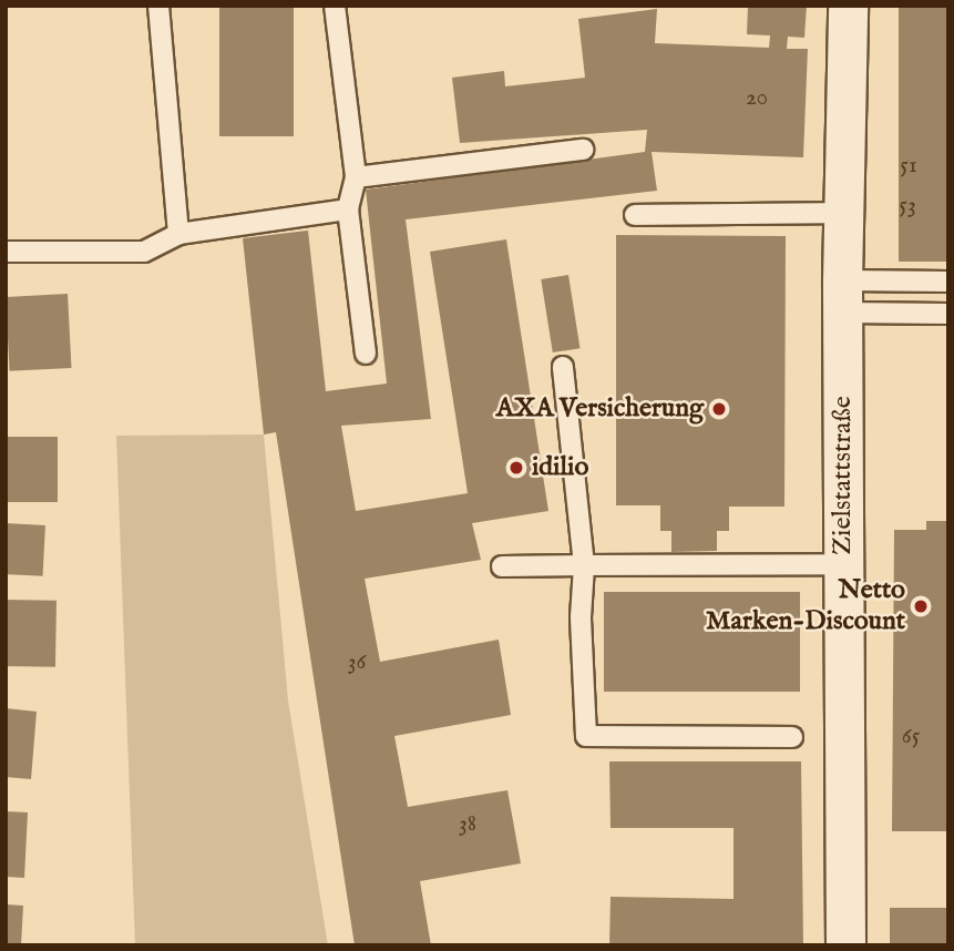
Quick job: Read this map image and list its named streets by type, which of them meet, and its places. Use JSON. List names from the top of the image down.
{
  "streets": {
    "street": ["Zielstattstraße"]
  },
  "places": ["AXA Versicherung", "idilio", "Netto Marken-Discount"],
  "house_numbers": [
    "20",
    "51",
    "53",
    "36",
    "65",
    "38"
  ]
}
